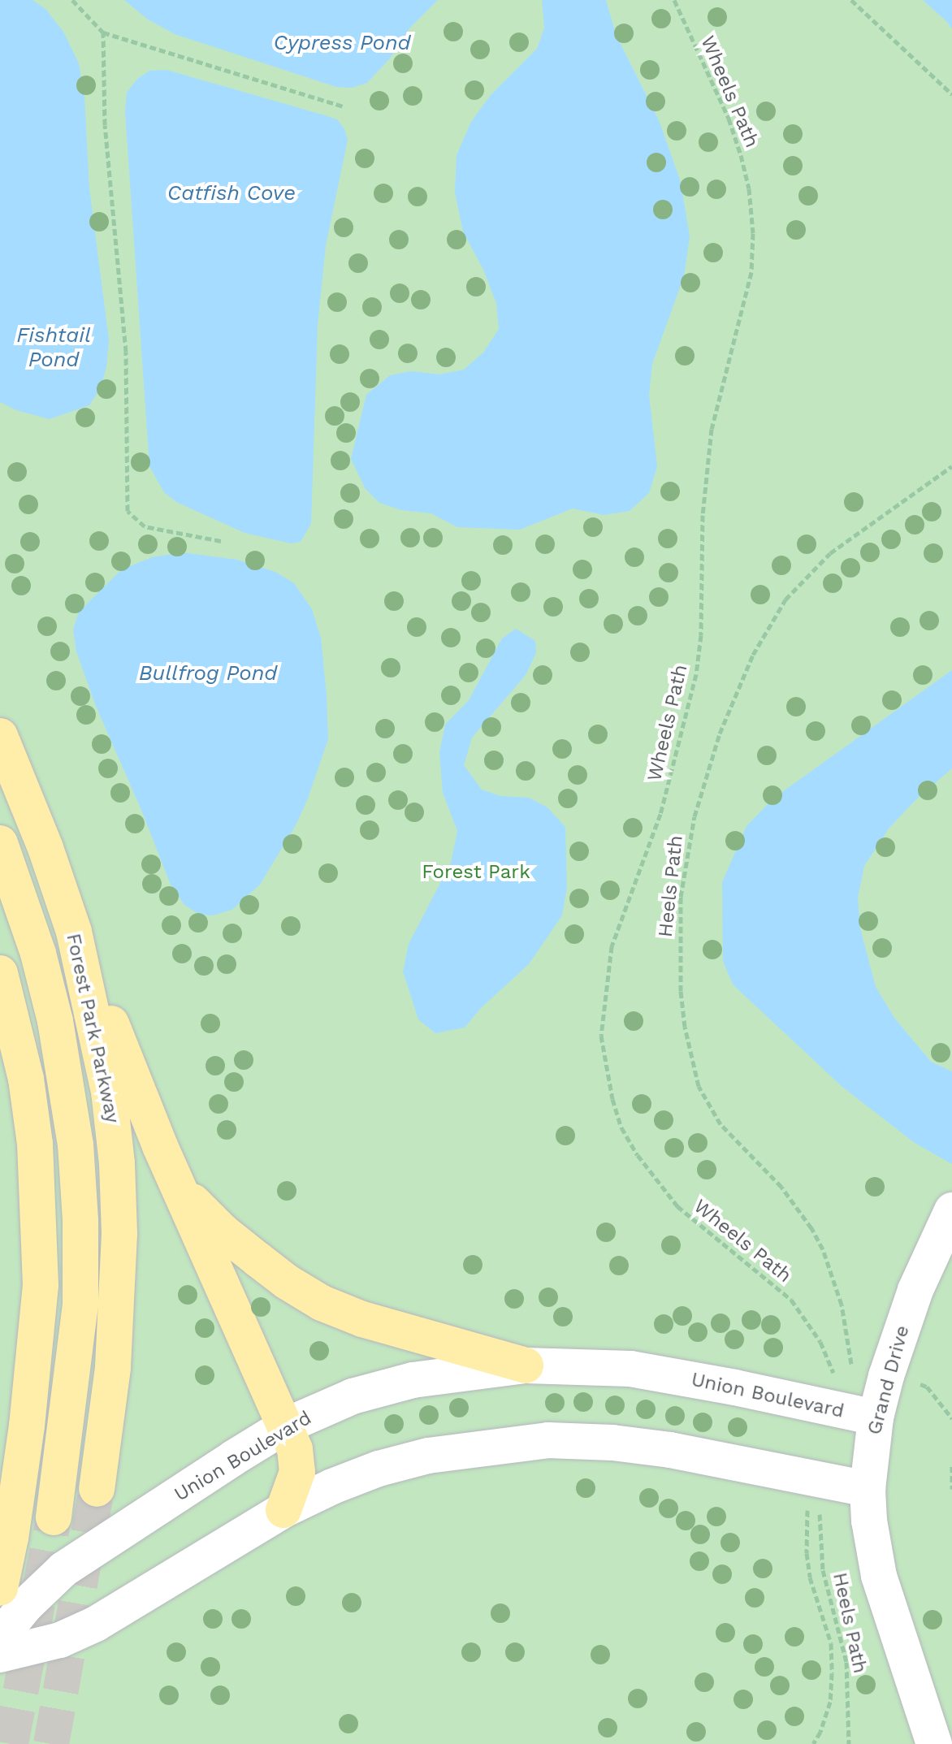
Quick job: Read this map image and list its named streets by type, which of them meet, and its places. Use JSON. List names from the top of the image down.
{
  "streets": {
    "main road": ["Forest Park Parkway"],
    "street": ["Grand Drive", "Union Boulevard"],
    "path": ["Wheels Path", "Heels Path"]
  },
  "crossings": [
    ["Grand Drive", "Union Boulevard"]
  ],
  "water": [
    "Cypress Pond",
    "Catfish Cove",
    "Fishtail Pond",
    "Bullfrog Pond"
  ],
  "parks": ["Forest Park"]
}
